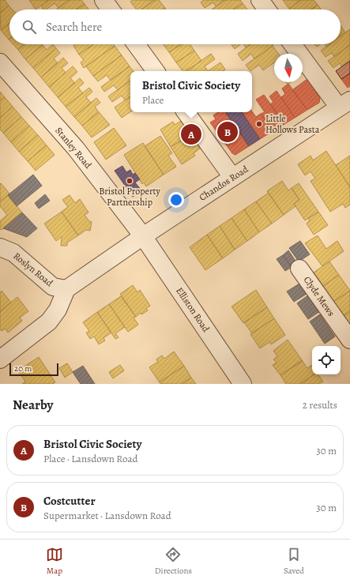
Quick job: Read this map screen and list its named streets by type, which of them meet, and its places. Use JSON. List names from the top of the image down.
{
  "streets": {
    "street": [
      "Stanley Road",
      "Chandos Road",
      "Roslyn Road",
      "Clyde Mews",
      "Elliston Road"
    ]
  },
  "crossings": [
    ["Stanley Road", "Chandos Road"],
    ["Stanley Road", "Elliston Road"],
    ["Chandos Road", "Roslyn Road"],
    ["Chandos Road", "Elliston Road"]
  ],
  "places": ["Little Hollows Pasta", "Bristol Property Partnership"],
  "scale_bar": "20 m",
  "north": "bottom",
  "page": {
    "search": "Search here",
    "popup": ["Bristol Civic Society", "Place"],
    "pins": ["B", "A"],
    "scale": "20 m",
    "heading": ["Nearby", "2 results"],
    "list": [
      {
        "mark": "A",
        "name": "Bristol Civic Society",
        "note": "Place · Lansdown Road",
        "value": "30 m"
      },
      {
        "mark": "B",
        "name": "Costcutter",
        "note": "Supermarket · Lansdown Road",
        "value": "30 m"
      }
    ],
    "nav": ["Map", "Directions", "Saved"]
  }
}
